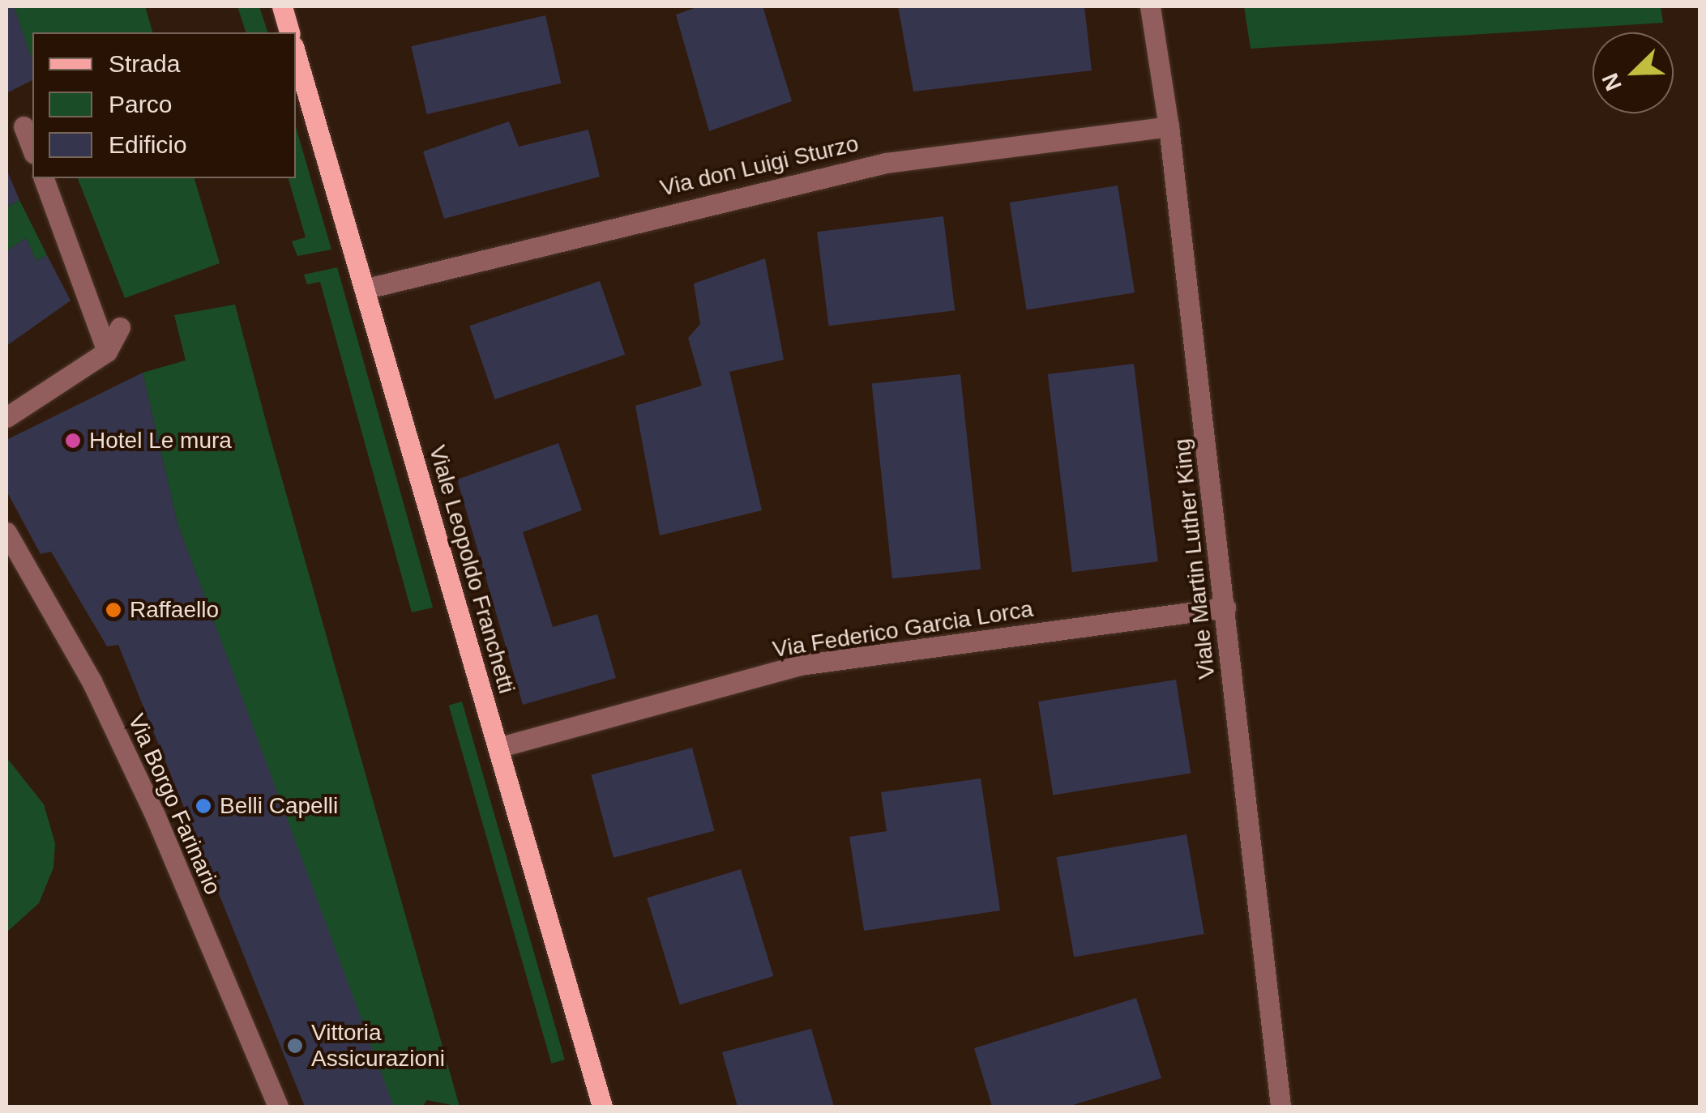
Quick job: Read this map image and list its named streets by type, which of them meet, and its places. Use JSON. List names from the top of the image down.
{
  "streets": {
    "main road": ["Viale Leopoldo Franchetti"],
    "street": [
      "Via don Luigi Sturzo",
      "Viale Martin Luther King",
      "Via Federico Garcia Lorca",
      "Via Borgo Farinario"
    ]
  },
  "crossings": [
    ["Via don Luigi Sturzo", "Viale Martin Luther King"],
    ["Via don Luigi Sturzo", "Viale Leopoldo Franchetti"],
    ["Viale Martin Luther King", "Via Federico Garcia Lorca"],
    ["Viale Leopoldo Franchetti", "Via Federico Garcia Lorca"]
  ],
  "places": [
    "Hotel Le mura",
    "Raffaello",
    "Belli Capelli",
    "Vittoria Assicurazioni"
  ],
  "legend": ["Strada", "Parco", "Edificio"],
  "north": "bottom left"
}
